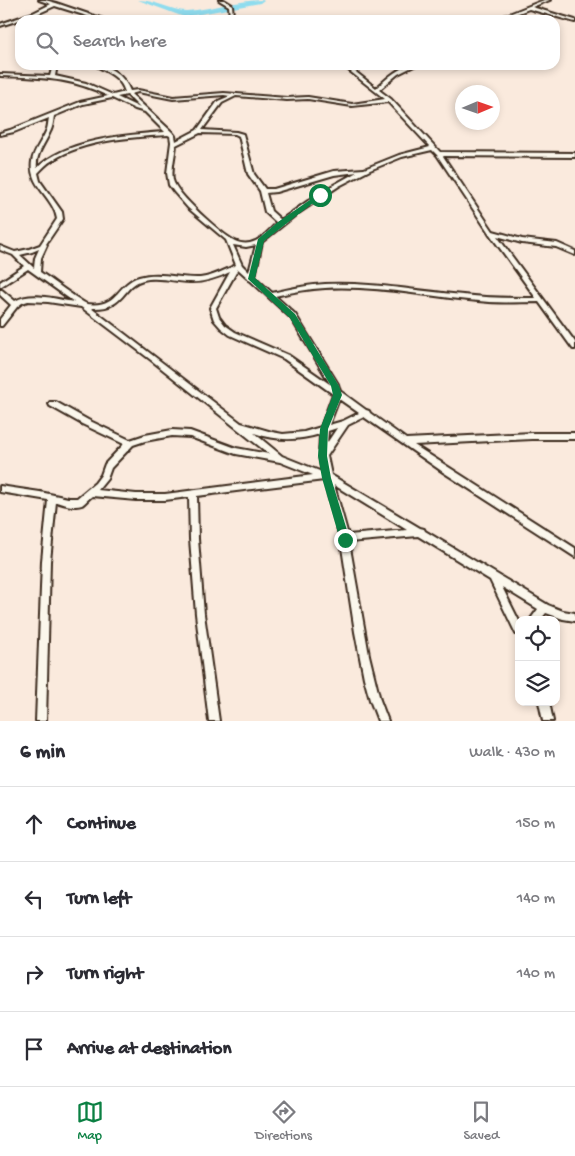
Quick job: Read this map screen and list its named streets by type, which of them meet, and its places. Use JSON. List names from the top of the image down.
{
  "north": "right",
  "page": {
    "search": "Search here",
    "heading": ["6 min", "Walk · 430 m"],
    "list": [
      ["Continue", "150 m"],
      ["Turn left", "140 m"],
      ["Turn right", "140 m"],
      "Arrive at destination"
    ],
    "nav": ["Map", "Directions", "Saved"]
  }
}
